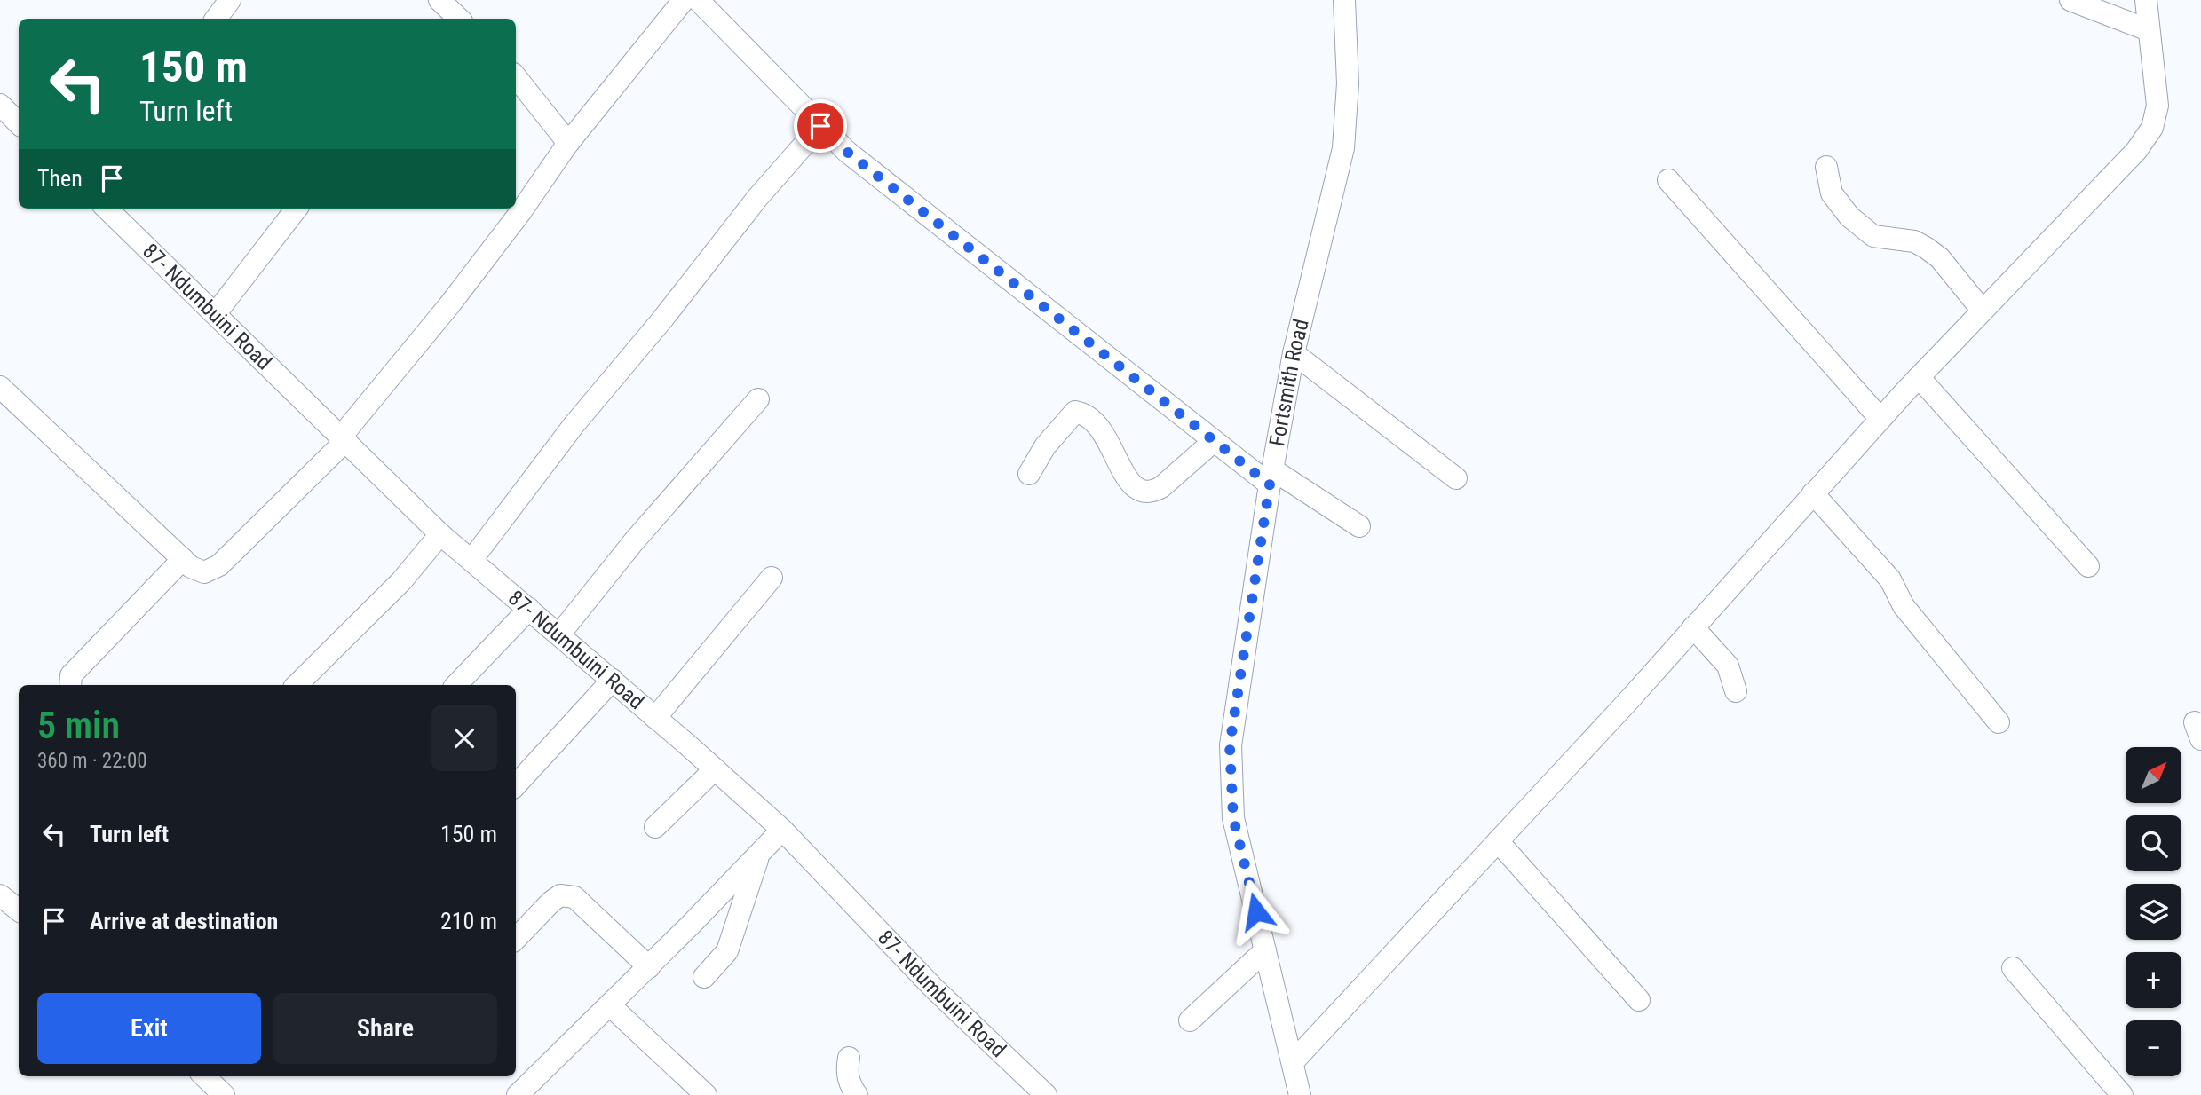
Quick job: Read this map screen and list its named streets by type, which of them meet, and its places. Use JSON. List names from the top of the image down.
{
  "streets": {
    "street": ["87- Ndumbuini Road", "Fortsmith Road"]
  },
  "north": "top right",
  "page": {
    "turn": ["150 m", "Turn left"],
    "then": "Then",
    "heading": ["5 min", "360 m · 22:00"],
    "map_buttons": ["+", "−"],
    "list": [
      {
        "name": "Turn left",
        "value": "150 m"
      },
      {
        "name": "Arrive at destination",
        "value": "210 m"
      }
    ],
    "buttons": ["Exit", "Share"]
  }
}
